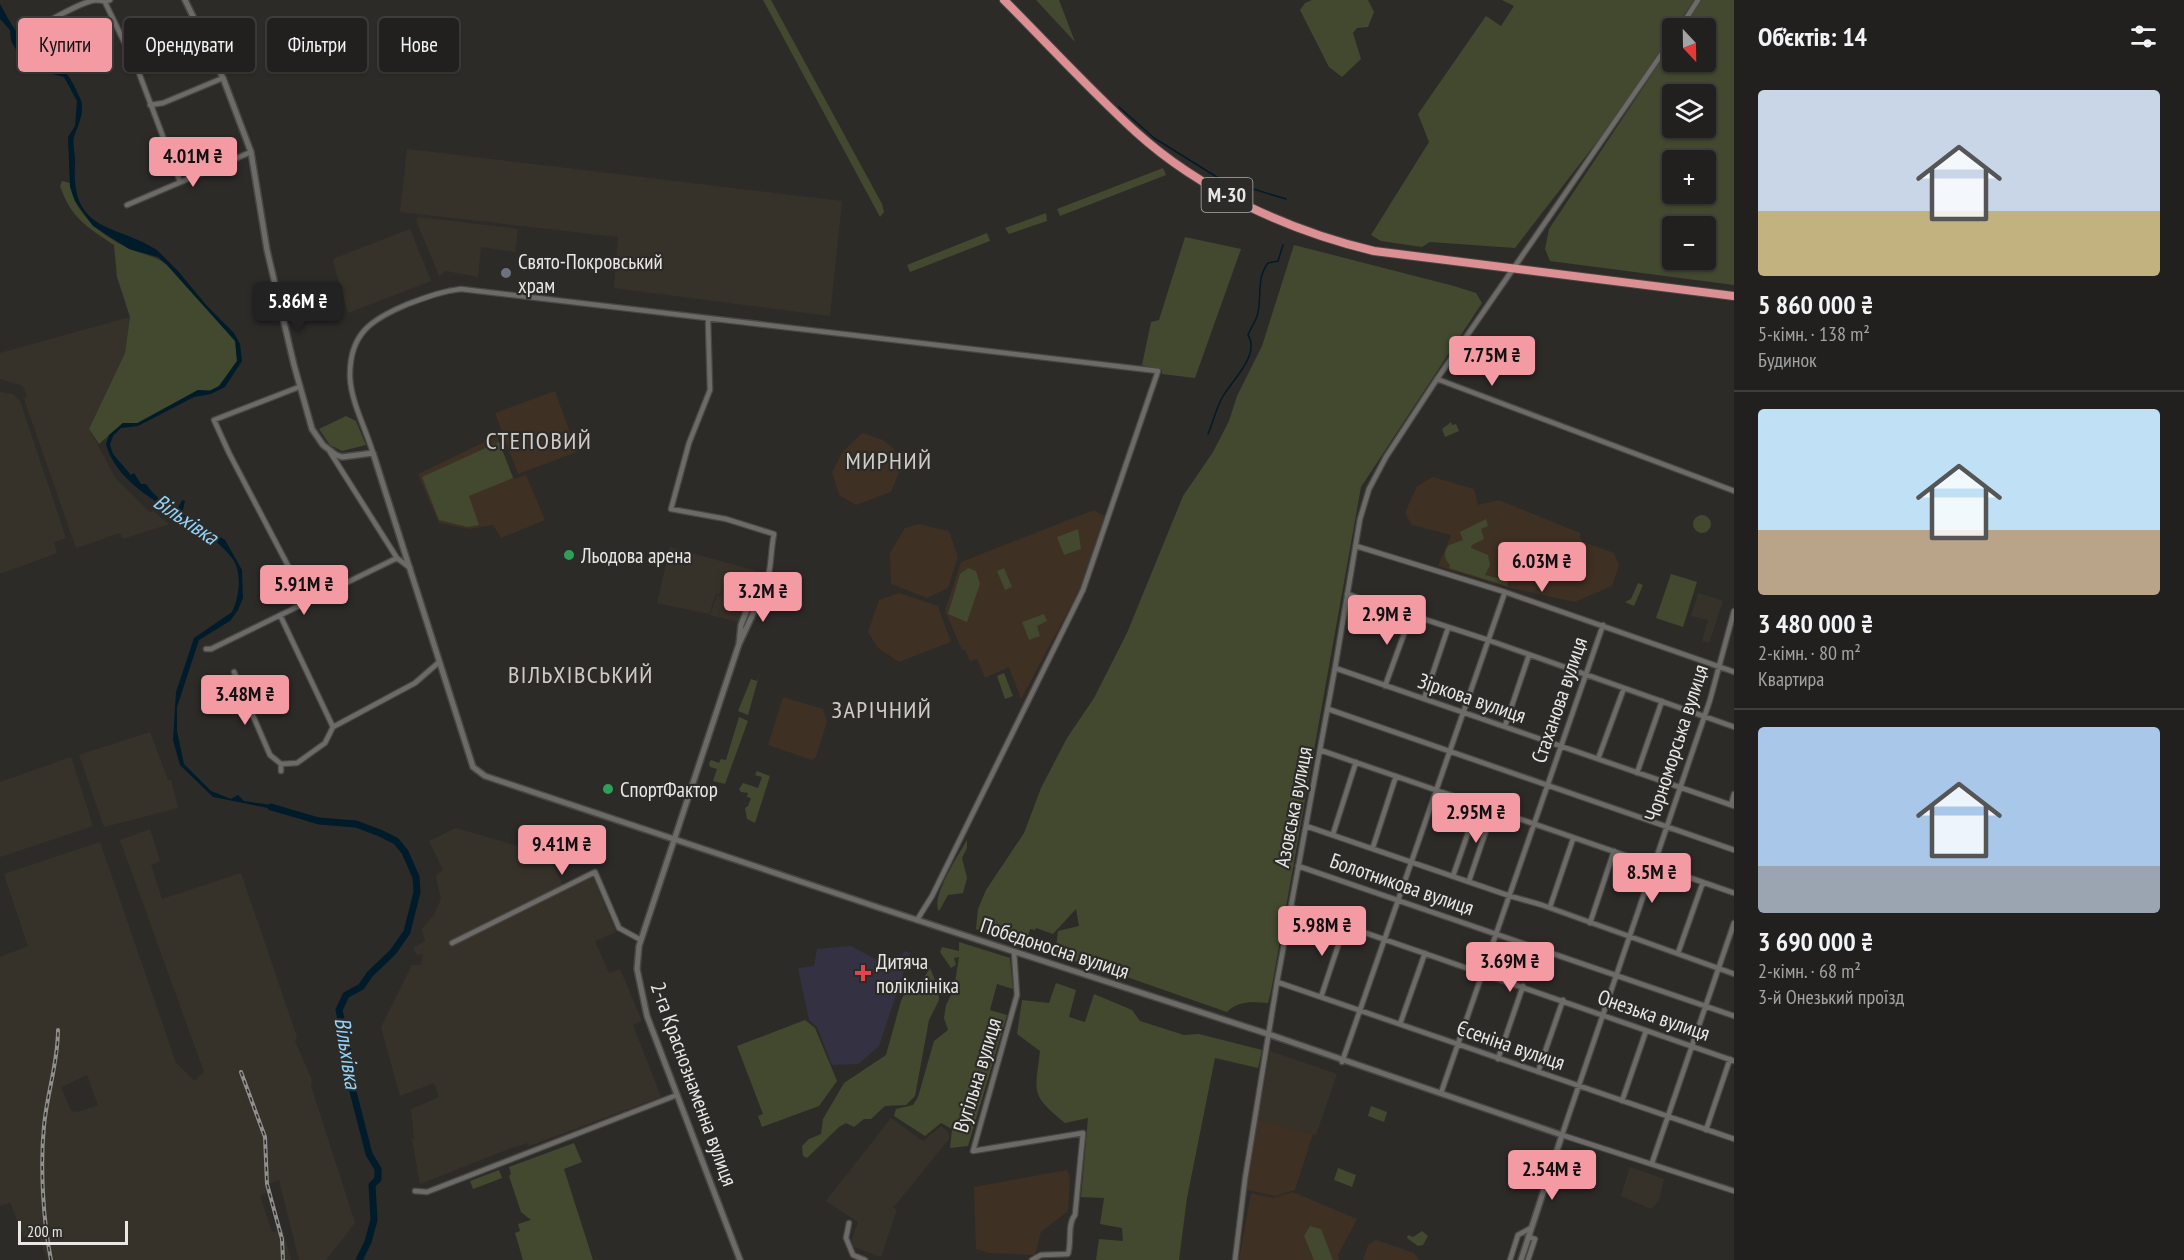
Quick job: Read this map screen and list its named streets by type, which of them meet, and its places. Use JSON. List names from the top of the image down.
{
  "streets": {
    "highway": ["М-30"],
    "street": [
      "Зіркова вулиця",
      "Стаханова вулиця",
      "Чорноморська вулиця",
      "Азовська вулиця",
      "Болотникова вулиця",
      "Победоносна вулиця",
      "Онезька вулиця",
      "Єсеніна вулиця",
      "Вугільна вулиця",
      "2-га Краснознаменна вулиця"
    ]
  },
  "crossings": [
    ["М-30", "Азовська вулиця"],
    ["Зіркова вулиця", "Стаханова вулиця"],
    ["Зіркова вулиця", "Чорноморська вулиця"],
    ["Зіркова вулиця", "Азовська вулиця"],
    ["Стаханова вулиця", "Болотникова вулиця"],
    ["Стаханова вулиця", "Победоносна вулиця"],
    ["Стаханова вулиця", "Онезька вулиця"],
    ["Стаханова вулиця", "Єсеніна вулиця"],
    ["Чорноморська вулиця", "Болотникова вулиця"],
    ["Чорноморська вулиця", "Победоносна вулиця"],
    ["Чорноморська вулиця", "Онезька вулиця"],
    ["Чорноморська вулиця", "Єсеніна вулиця"],
    ["Азовська вулиця", "Болотникова вулиця"],
    ["Азовська вулиця", "Победоносна вулиця"],
    ["Азовська вулиця", "Онезька вулиця"],
    ["Азовська вулиця", "Єсеніна вулиця"],
    ["Победоносна вулиця", "Вугільна вулиця"],
    ["Победоносна вулиця", "2-га Краснознаменна вулиця"]
  ],
  "districts": [
    "СТЕПОВИЙ",
    "МИРНИЙ",
    "ВІЛЬХІВСЬКИЙ",
    "ЗАРІЧНИЙ"
  ],
  "water": ["Вільхівка"],
  "places": {
    "other": ["Свято-Покровський храм", "Льодова арена", "СпортФактор"],
    "health": ["Дитяча поліклініка"]
  },
  "scale_bar": "200 m",
  "north": "bottom",
  "page": {
    "heading": "Об’єктів: 14",
    "map_buttons": ["+", "−"],
    "chip": [
      "Купити",
      "Орендувати",
      "Фільтри",
      "Нове"
    ],
    "list": [
      {
        "name": "5 860 000 ₴",
        "note": "5-кімн. · 138 m² · Будинок"
      },
      {
        "name": "3 480 000 ₴",
        "note": "2-кімн. · 80 m² · Квартира"
      },
      {
        "name": "3 690 000 ₴",
        "note": "2-кімн. · 68 m² · 3-й Онезький проїзд"
      }
    ],
    "price": [
      "4.01M ₴",
      "5.86M ₴",
      "7.75M ₴",
      "6.03M ₴",
      "5.91M ₴",
      "3.2M ₴",
      "2.9M ₴",
      "3.48M ₴",
      "2.95M ₴",
      "9.41M ₴",
      "8.5M ₴",
      "5.98M ₴",
      "3.69M ₴",
      "2.54M ₴"
    ],
    "scale": "200 m"
  }
}
